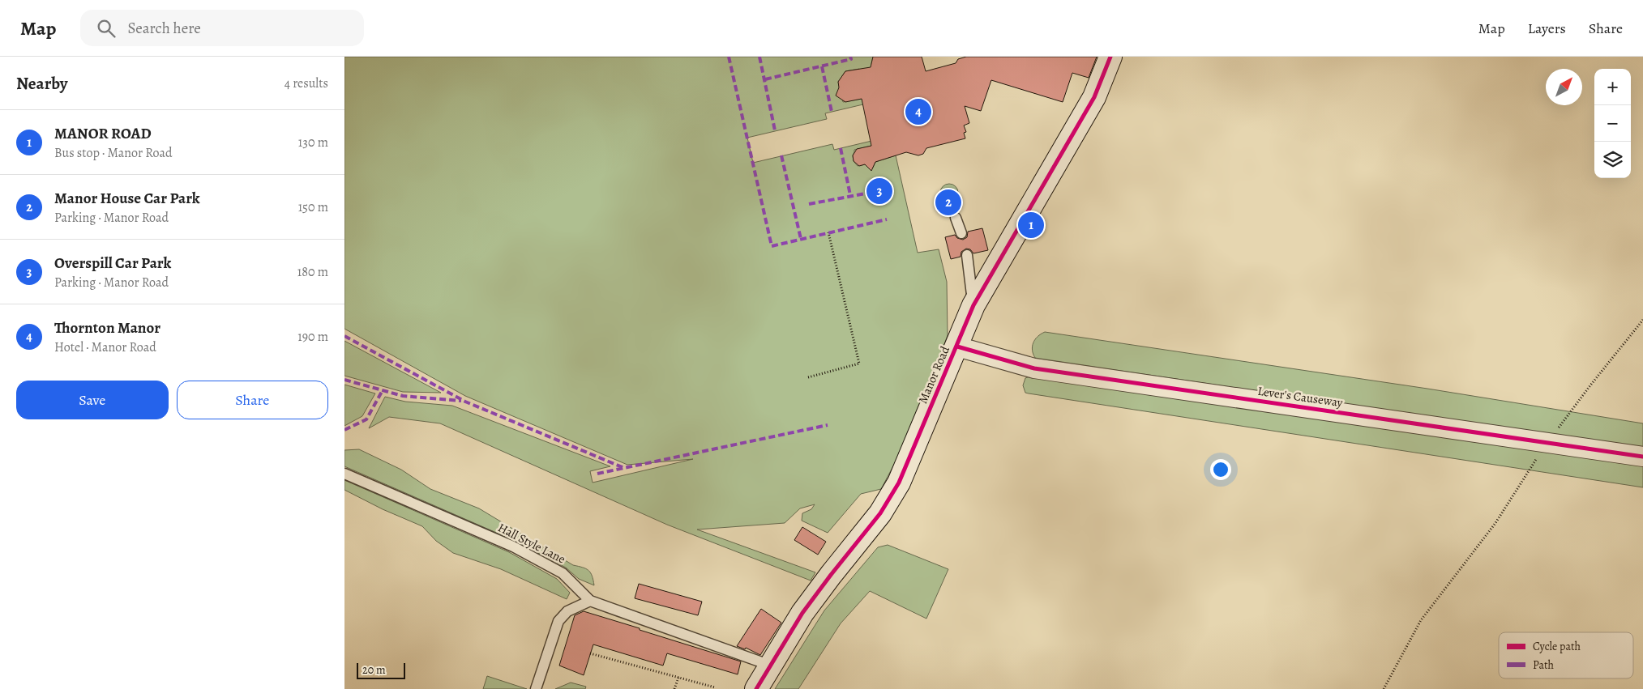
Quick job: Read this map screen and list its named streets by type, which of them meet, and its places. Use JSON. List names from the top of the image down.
{
  "streets": {
    "street": ["Manor Road", "Lever's Causeway"],
    "lane": ["Hall Style Lane"]
  },
  "crossings": [
    ["Manor Road", "Lever's Causeway"],
    ["Manor Road", "Hall Style Lane"]
  ],
  "legend": ["Cycle path", "Path"],
  "scale_bar": "20 m",
  "north": "top right",
  "page": {
    "header": "Map",
    "search": "Search here",
    "nav": ["Map", "Layers", "Share"],
    "heading": ["Nearby", "4 results"],
    "map_buttons": ["+", "−"],
    "pins": [
      "4",
      "3",
      "2",
      "1"
    ],
    "list": [
      {
        "mark": "1",
        "name": "MANOR ROAD",
        "note": "Bus stop · Manor Road",
        "value": "130 m"
      },
      {
        "mark": "2",
        "name": "Manor House Car Park",
        "note": "Parking · Manor Road",
        "value": "150 m"
      },
      {
        "mark": "3",
        "name": "Overspill Car Park",
        "note": "Parking · Manor Road",
        "value": "180 m"
      },
      {
        "mark": "4",
        "name": "Thornton Manor",
        "note": "Hotel · Manor Road",
        "value": "190 m"
      }
    ],
    "buttons": ["Save", "Share"],
    "scale": "20 m"
  }
}
